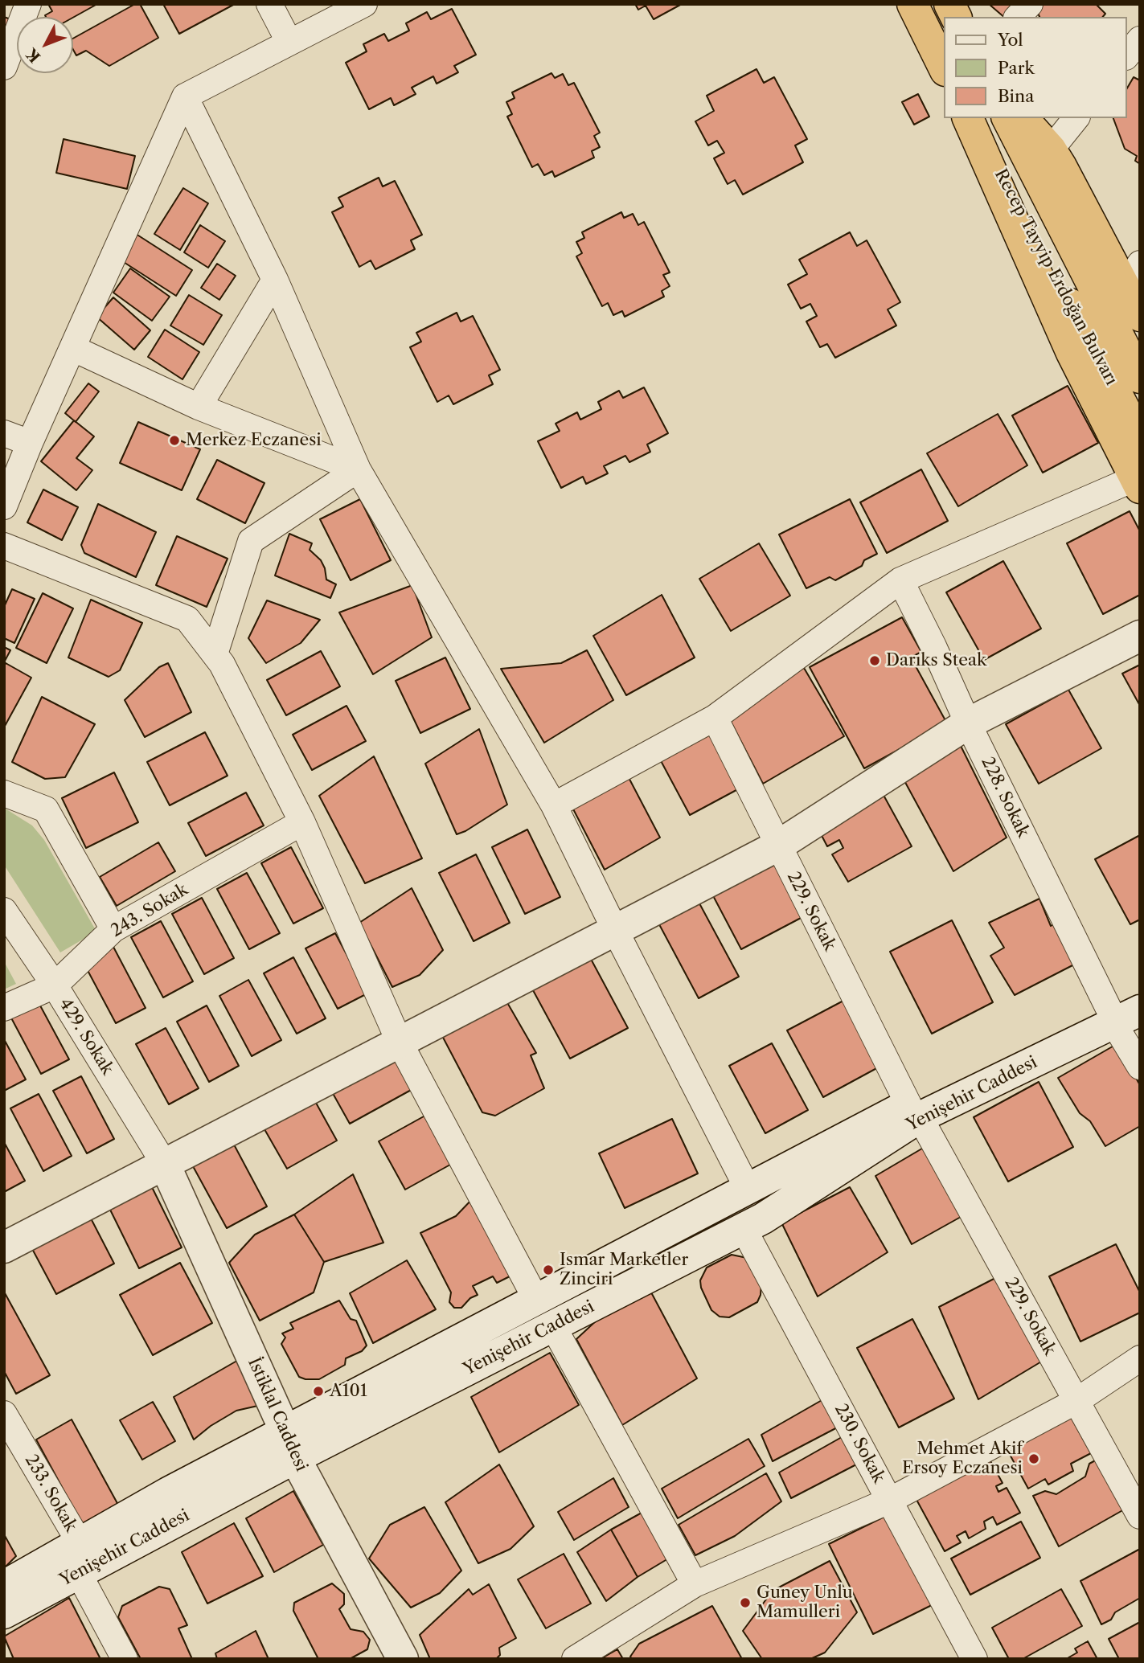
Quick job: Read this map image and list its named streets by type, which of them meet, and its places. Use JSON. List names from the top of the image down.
{
  "streets": {
    "highway": ["Recep Tayyip Erdoğan Bulvarı"],
    "main road": ["Yenişehir Caddesi", "İstiklal Caddesi"],
    "street": [
      "228. Sokak",
      "243. Sokak",
      "229. Sokak",
      "429. Sokak",
      "230. Sokak",
      "233. Sokak"
    ]
  },
  "crossings": [
    ["228. Sokak", "Yenişehir Caddesi"],
    ["243. Sokak", "429. Sokak"],
    ["229. Sokak", "Yenişehir Caddesi"],
    ["429. Sokak", "İstiklal Caddesi"],
    ["Yenişehir Caddesi", "İstiklal Caddesi"],
    ["Yenişehir Caddesi", "230. Sokak"],
    ["Yenişehir Caddesi", "233. Sokak"]
  ],
  "places": [
    "Merkez Eczanesi",
    "Darıks Steak",
    "Ismar Marketler Zinciri",
    "A101",
    "Mehmet Akif Ersoy Eczanesi",
    "Guney Unlu Mamulleri"
  ],
  "legend": ["Yol", "Park", "Bina"],
  "north": "bottom left"
}
